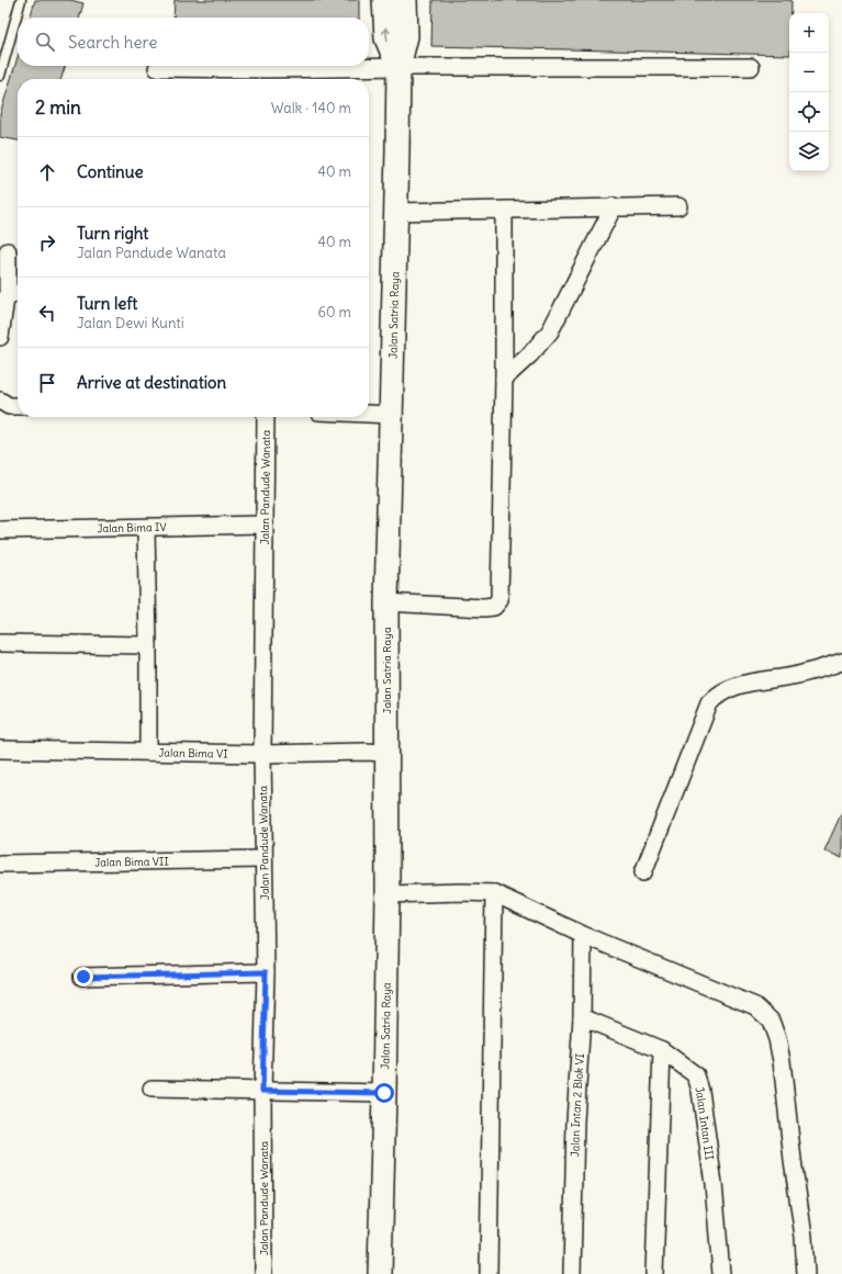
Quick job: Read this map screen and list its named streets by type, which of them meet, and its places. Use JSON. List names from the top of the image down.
{
  "streets": {
    "street": [
      "Jalan Satria Raya",
      "Jalan Pandude Wanata",
      "Jalan Bima IV",
      "Jalan Bima VI",
      "Jalan Bima VII",
      "Jalan Intan 2 Blok VI",
      "Jalan Intan III"
    ]
  },
  "crossings": [
    ["Jalan Satria Raya", "Jalan Bima VI"],
    ["Jalan Pandude Wanata", "Jalan Bima IV"],
    ["Jalan Pandude Wanata", "Jalan Bima VI"],
    ["Jalan Pandude Wanata", "Jalan Bima VII"],
    ["Jalan Intan 2 Blok VI", "Jalan Intan III"]
  ],
  "page": {
    "map_buttons": ["+", "−"],
    "search": "Search here",
    "heading": ["2 min", "Walk · 140 m"],
    "list": [
      ["Continue", "40 m"],
      ["Turn right", "Jalan Pandude Wanata", "40 m"],
      ["Turn left", "Jalan Dewi Kunti", "60 m"],
      "Arrive at destination"
    ]
  }
}
